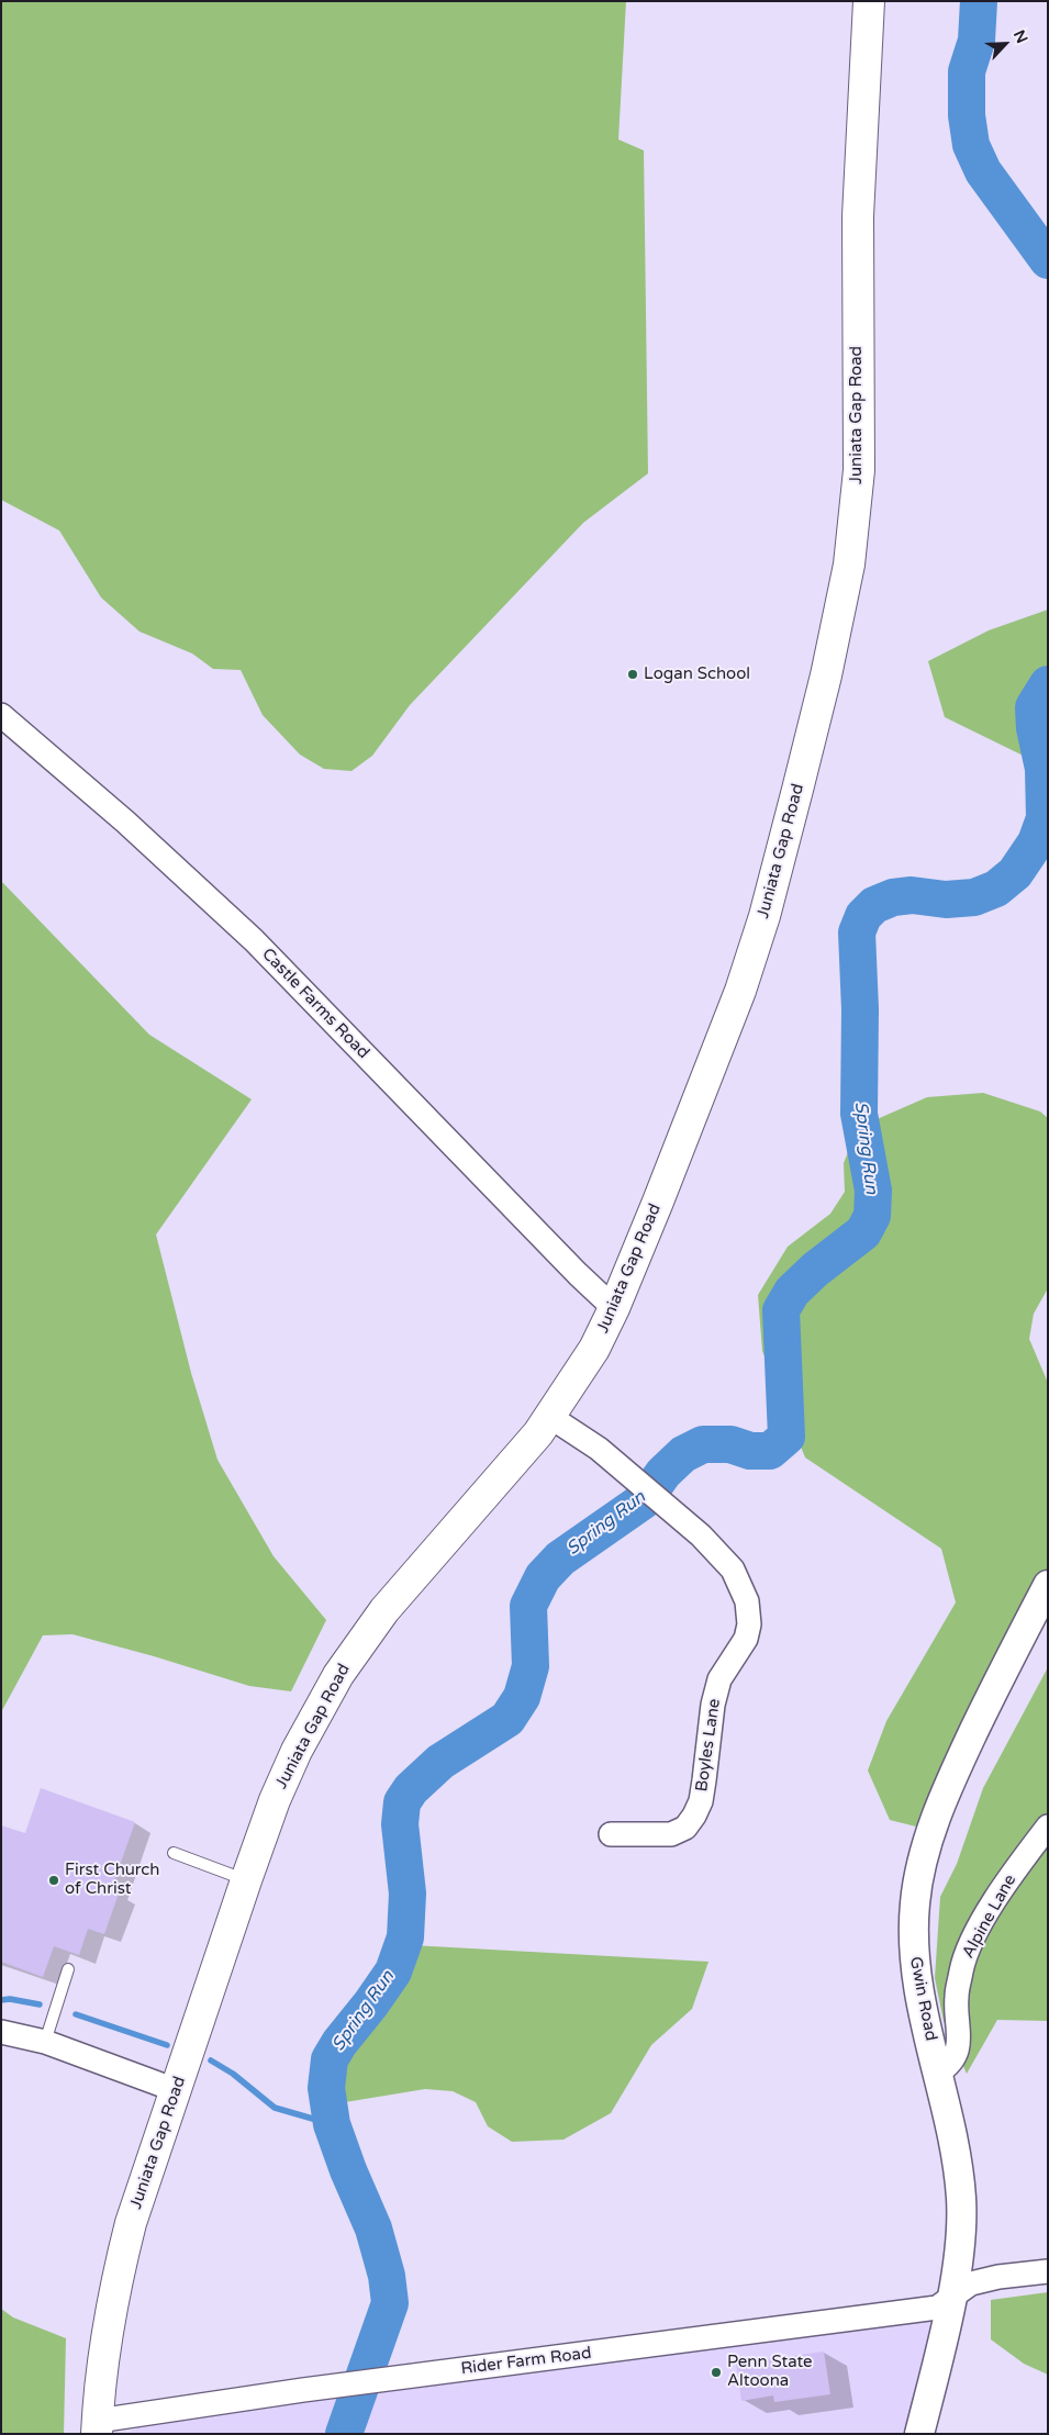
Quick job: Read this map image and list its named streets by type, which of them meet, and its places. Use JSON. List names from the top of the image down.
{
  "streets": {
    "main road": ["Juniata Gap Road"],
    "street": [
      "Castle Farms Road",
      "Boyles Lane",
      "Alpine Lane",
      "Gwin Road",
      "Rider Farm Road"
    ]
  },
  "crossings": [
    ["Juniata Gap Road", "Castle Farms Road"],
    ["Juniata Gap Road", "Boyles Lane"],
    ["Juniata Gap Road", "Rider Farm Road"],
    ["Alpine Lane", "Gwin Road"],
    ["Gwin Road", "Rider Farm Road"]
  ],
  "water": ["Spring Run"],
  "places": ["Logan School", "First Church of Christ", "Penn State Altoona"],
  "north": "top right"
}
